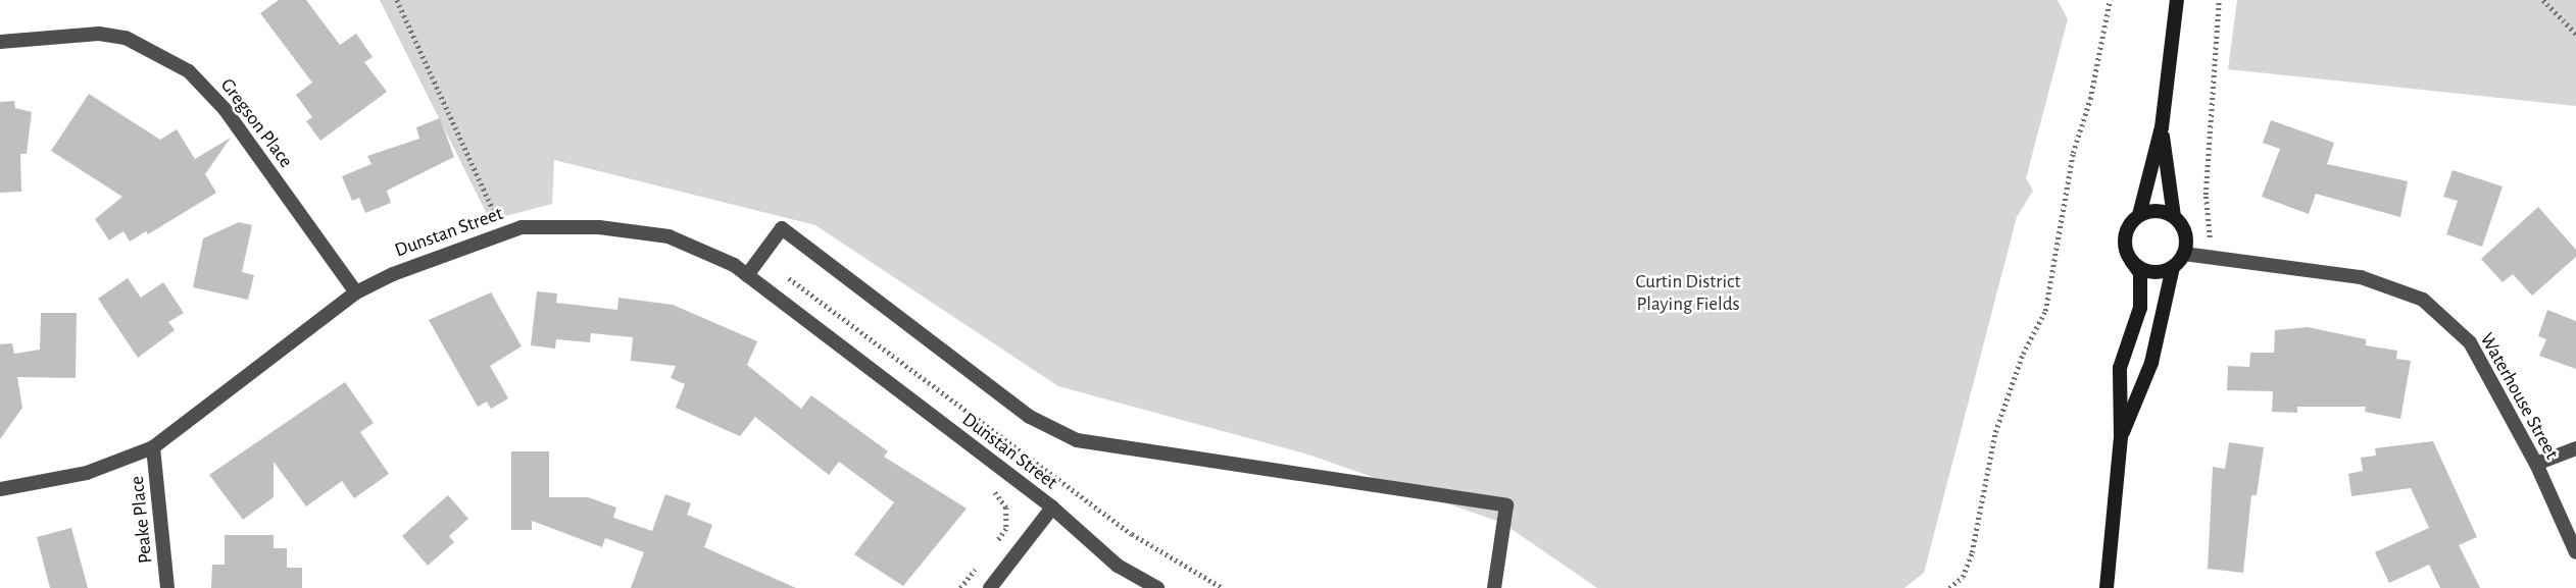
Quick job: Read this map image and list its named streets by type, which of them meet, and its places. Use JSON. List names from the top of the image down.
{
  "streets": {
    "street": [
      "Gregson Place",
      "Dunstan Street",
      "Waterhouse Street",
      "Peake Place"
    ]
  },
  "crossings": [
    ["Gregson Place", "Dunstan Street"],
    ["Dunstan Street", "Peake Place"]
  ],
  "parks": ["Curtin District Playing Fields"]
}
